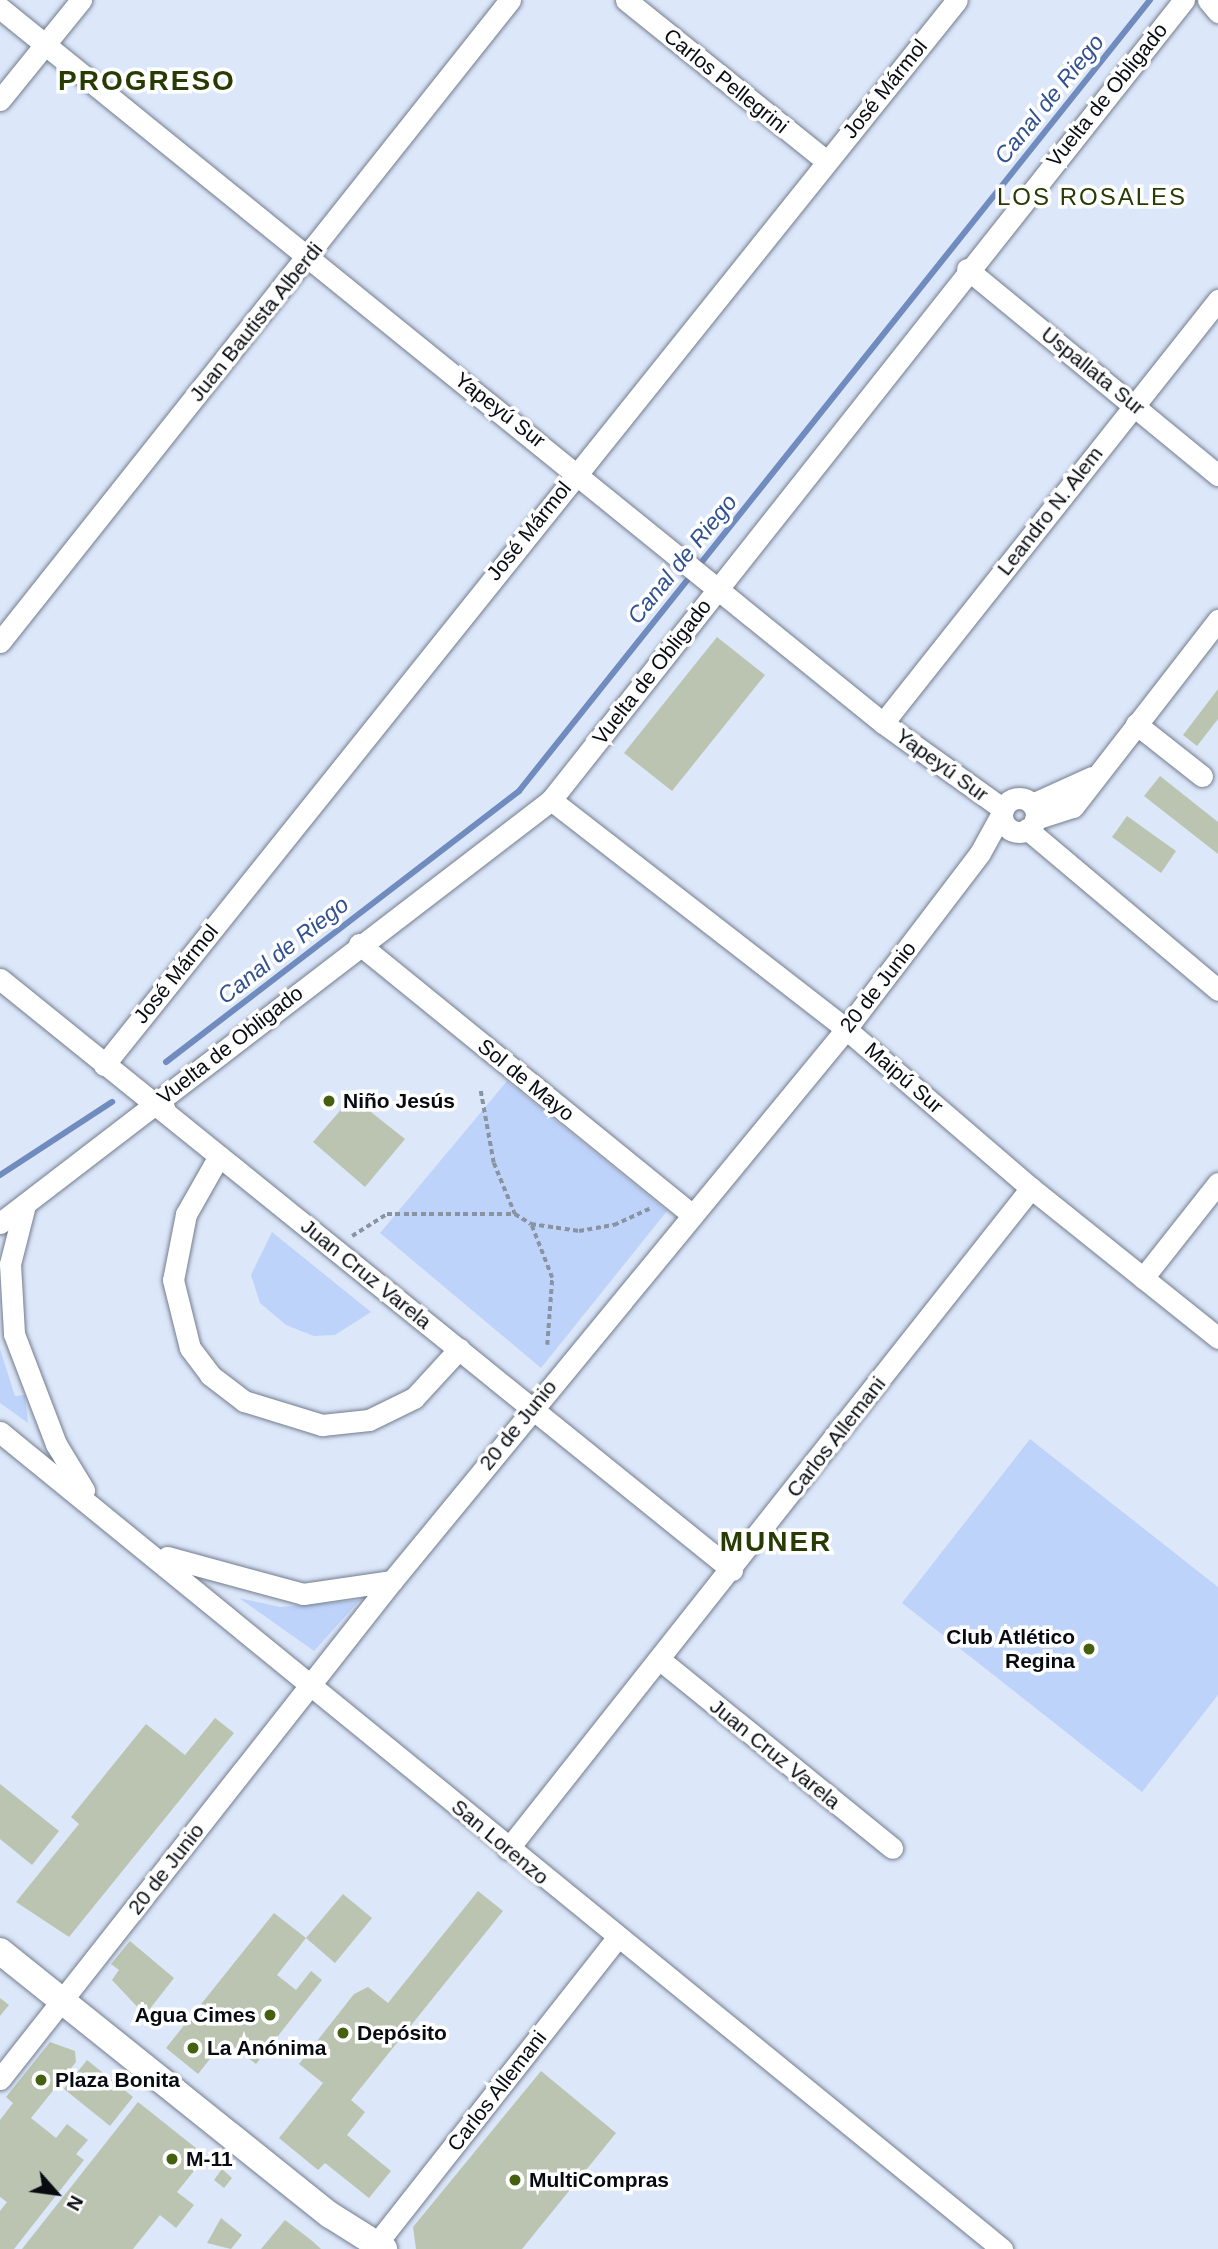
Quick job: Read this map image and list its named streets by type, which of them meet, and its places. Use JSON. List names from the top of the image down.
{
  "streets": {
    "street": [
      "Carlos Pellegrini",
      "José Mármol",
      "Vuelta de Obligado",
      "Juan Bautista Alberdi",
      "Uspallata Sur",
      "Yapeyú Sur",
      "Leandro N. Alem",
      "20 de Junio",
      "Maipú Sur",
      "Sol de Mayo",
      "Juan Cruz Varela",
      "Carlos Allemani",
      "San Lorenzo"
    ]
  },
  "crossings": [
    ["Carlos Pellegrini", "José Mármol"],
    ["José Mármol", "Yapeyú Sur"],
    ["José Mármol", "Juan Cruz Varela"],
    ["Vuelta de Obligado", "Uspallata Sur"],
    ["Vuelta de Obligado", "Yapeyú Sur"],
    ["Vuelta de Obligado", "Maipú Sur"],
    ["Vuelta de Obligado", "Sol de Mayo"],
    ["Vuelta de Obligado", "Juan Cruz Varela"],
    ["Juan Bautista Alberdi", "Yapeyú Sur"],
    ["Uspallata Sur", "Leandro N. Alem"],
    ["Yapeyú Sur", "Leandro N. Alem"],
    ["Yapeyú Sur", "20 de Junio"],
    ["20 de Junio", "Maipú Sur"],
    ["20 de Junio", "Sol de Mayo"],
    ["20 de Junio", "Juan Cruz Varela"],
    ["20 de Junio", "San Lorenzo"],
    ["Maipú Sur", "Carlos Allemani"],
    ["Juan Cruz Varela", "Carlos Allemani"],
    ["Carlos Allemani", "San Lorenzo"]
  ],
  "districts": ["PROGRESO", "LOS ROSALES", "MUNER"],
  "water": ["Canal de Riego"],
  "places": [
    "Niño Jesús",
    "Club Atlético Regina",
    "Agua Cimes",
    "Depósito",
    "La Anónima",
    "Plaza Bonita",
    "M-11",
    "MultiCompras"
  ],
  "north": "bottom right"
}
